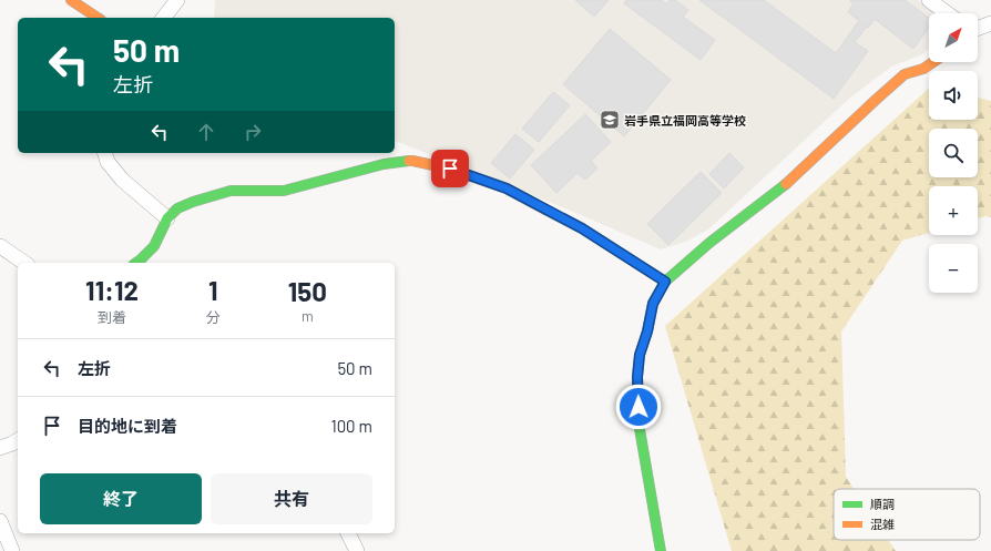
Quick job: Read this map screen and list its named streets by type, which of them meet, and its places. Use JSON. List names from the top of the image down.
{
  "places": {
    "school or university": ["岩手県立福岡高等学校"]
  },
  "legend": ["順調", "混雑"],
  "north": "top right",
  "page": {
    "map_buttons": ["+", "−"],
    "turn": ["50 m", "左折"],
    "eta": [
      "11:12",
      "到着",
      "1",
      "分",
      "150",
      "m"
    ],
    "list": [
      {
        "name": "左折",
        "value": "50 m"
      },
      {
        "name": "目的地に到着",
        "value": "100 m"
      }
    ],
    "buttons": ["終了", "共有"]
  }
}
